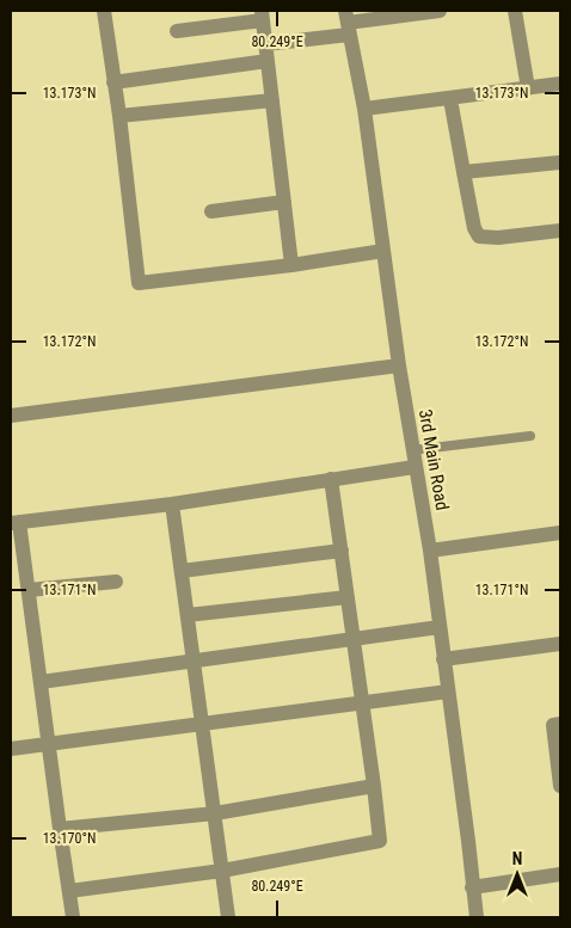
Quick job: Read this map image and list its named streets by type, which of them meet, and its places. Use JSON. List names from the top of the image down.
{
  "streets": {
    "street": ["3rd Main Road"]
  },
  "north": "top",
  "coordinates": [
    "80.249°E",
    "13.173°N",
    "13.172°N",
    "13.171°N",
    "13.170°N"
  ]
}
